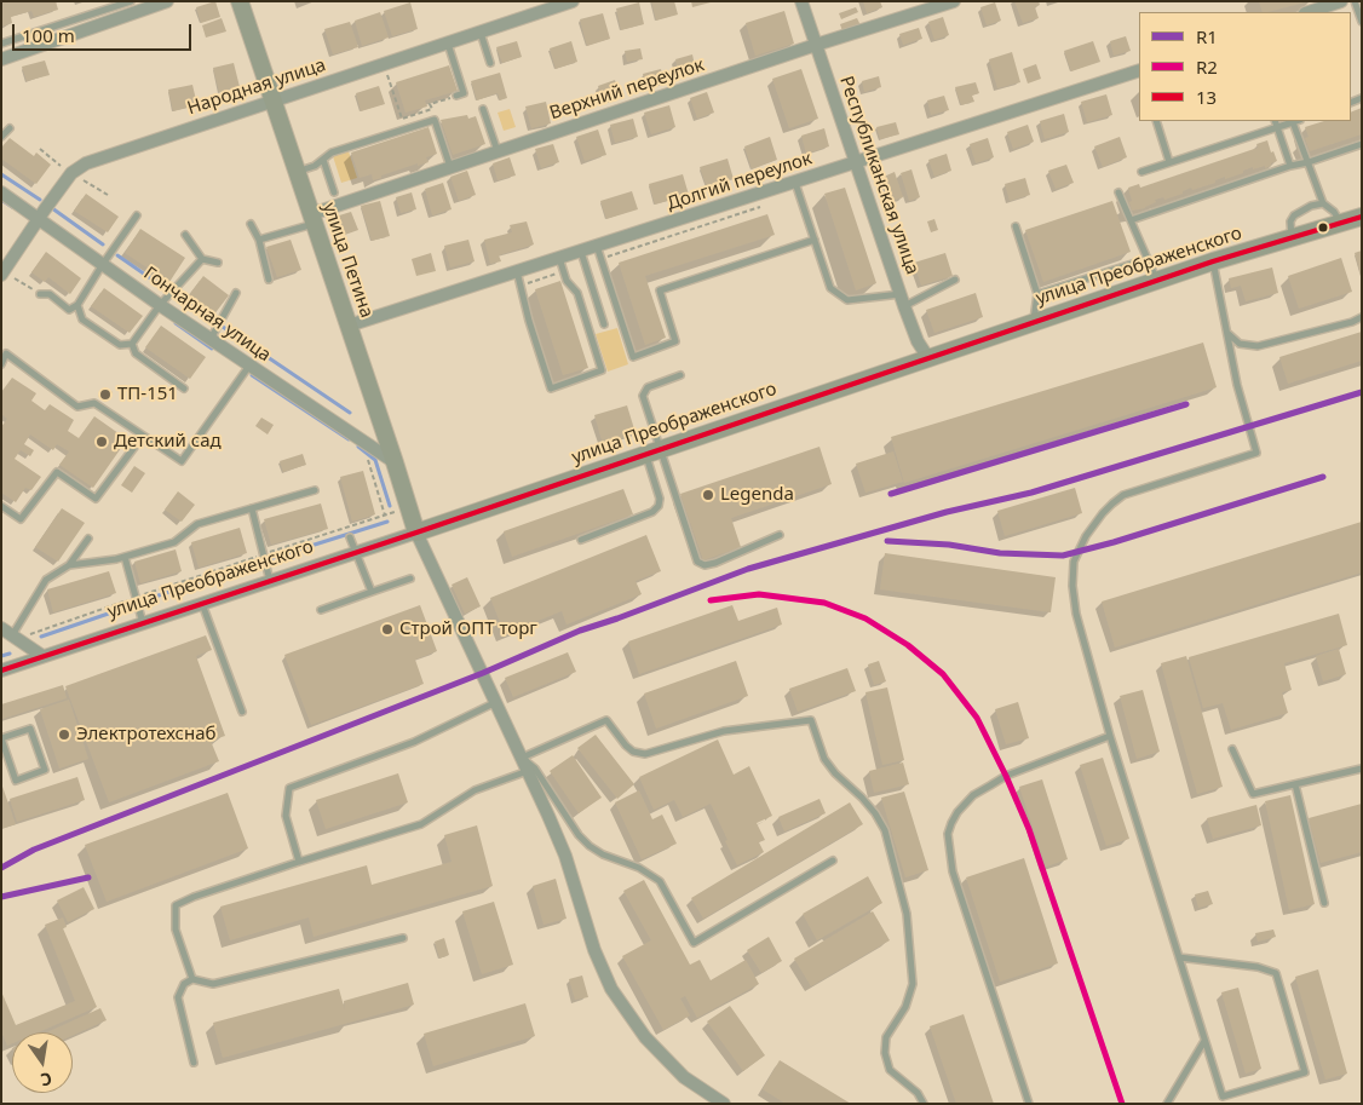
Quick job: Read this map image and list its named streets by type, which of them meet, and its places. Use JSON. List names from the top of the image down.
{
  "streets": {
    "street": [
      "Народная улица",
      "Верхний переулок",
      "Республиканская улица",
      "Долгий переулок",
      "улица Петина",
      "улица Преображенского",
      "Гончарная улица"
    ]
  },
  "crossings": [
    ["Народная улица", "улица Петина"],
    ["Народная улица", "Гончарная улица"],
    ["Верхний переулок", "Республиканская улица"],
    ["Верхний переулок", "улица Петина"],
    ["Республиканская улица", "Долгий переулок"],
    ["Республиканская улица", "улица Преображенского"],
    ["Долгий переулок", "улица Петина"],
    ["улица Петина", "улица Преображенского"],
    ["улица Петина", "Гончарная улица"]
  ],
  "places": [
    "ТП-151",
    "Детский сад",
    "Legenda",
    "Строй ОПТ торг",
    "Электротехснаб"
  ],
  "lines": ["transit line 13", "transit line R1", "transit line R2"],
  "legend": ["R1", "R2", "13"],
  "scale_bar": "100 m",
  "north": "bottom"
}
